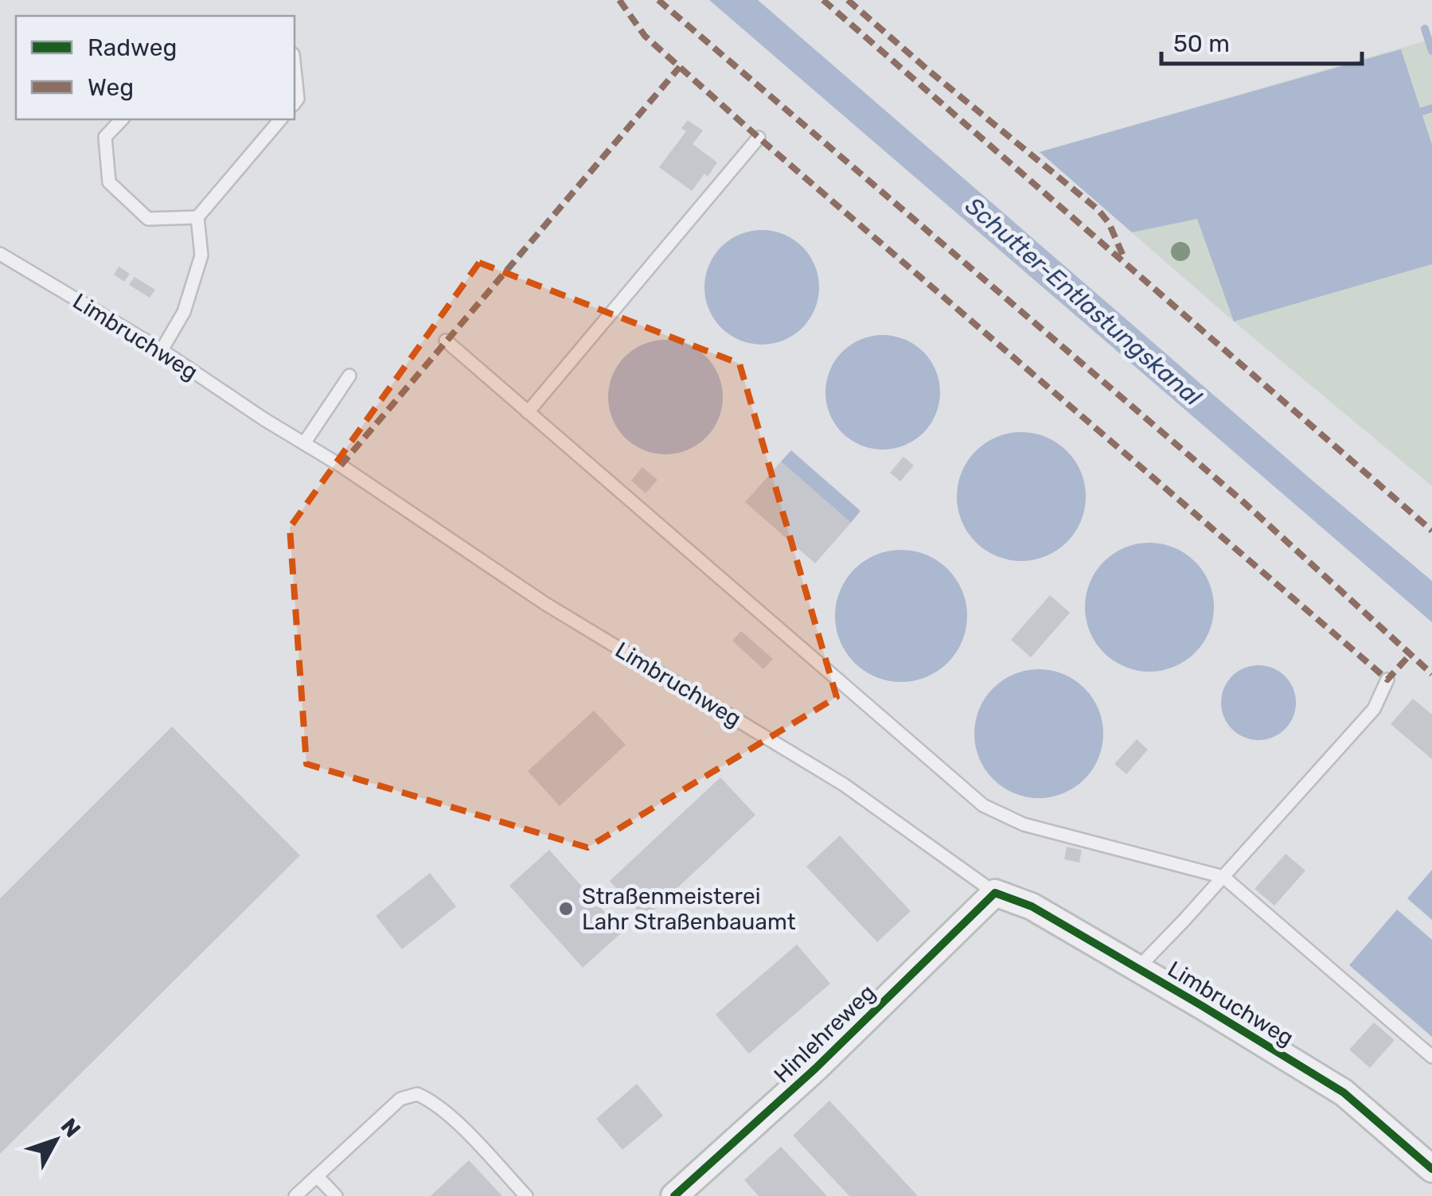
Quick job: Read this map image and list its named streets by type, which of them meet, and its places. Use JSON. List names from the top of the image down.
{
  "streets": {
    "street": ["Limbruchweg", "Hinlehreweg"]
  },
  "crossings": [
    ["Limbruchweg", "Hinlehreweg"]
  ],
  "water": ["Schutter-Entlastungskanal"],
  "places": ["Straßenmeisterei Lahr Straßenbauamt"],
  "legend": ["Radweg", "Weg"],
  "scale_bar": "50 m",
  "north": "top right"
}
